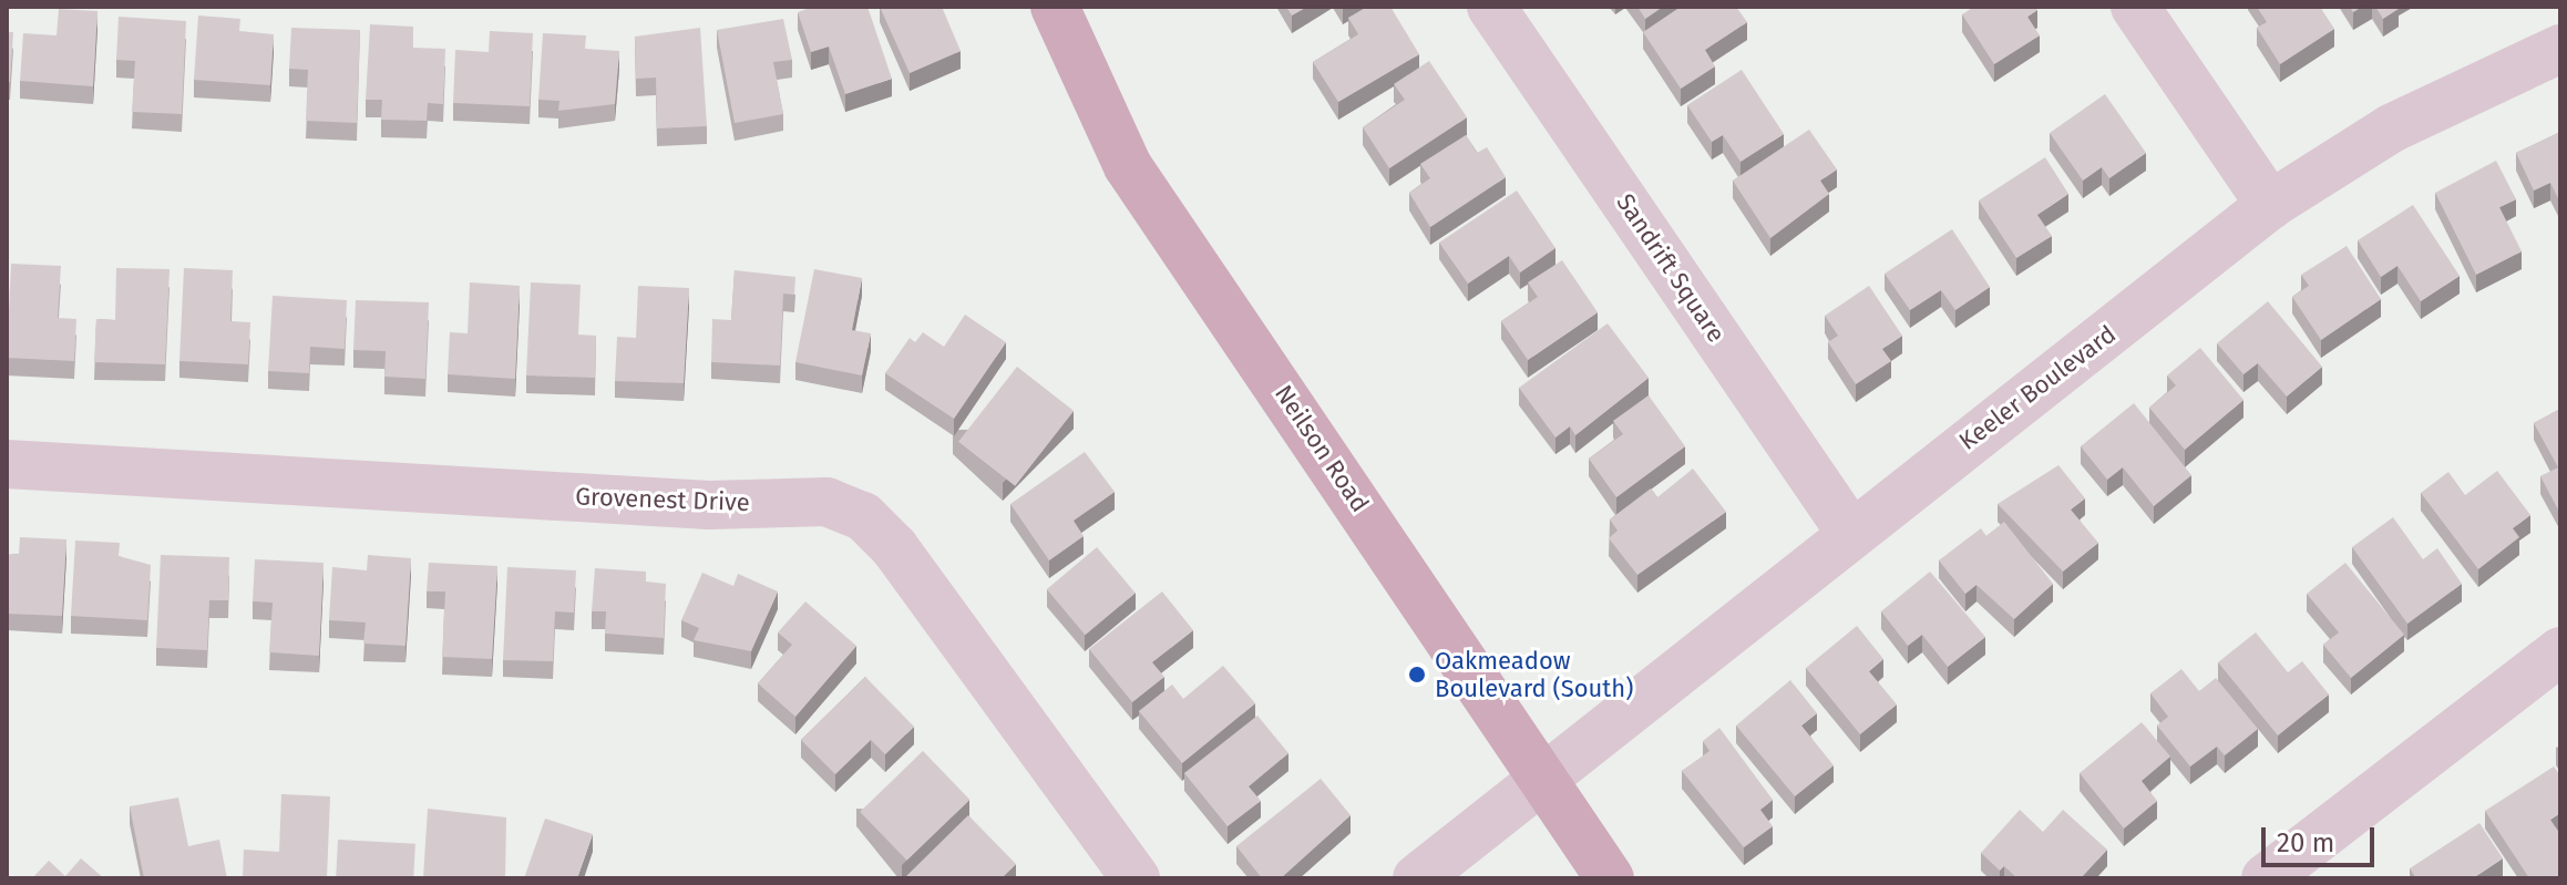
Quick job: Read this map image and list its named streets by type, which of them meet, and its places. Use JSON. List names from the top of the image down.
{
  "streets": {
    "main road": ["Neilson Road"],
    "street": ["Sandrift Square", "Keeler Boulevard", "Grovenest Drive"]
  },
  "crossings": [
    ["Sandrift Square", "Keeler Boulevard"],
    ["Keeler Boulevard", "Neilson Road"]
  ],
  "places": ["Oakmeadow Boulevard (South)"],
  "scale_bar": "20 m"
}
